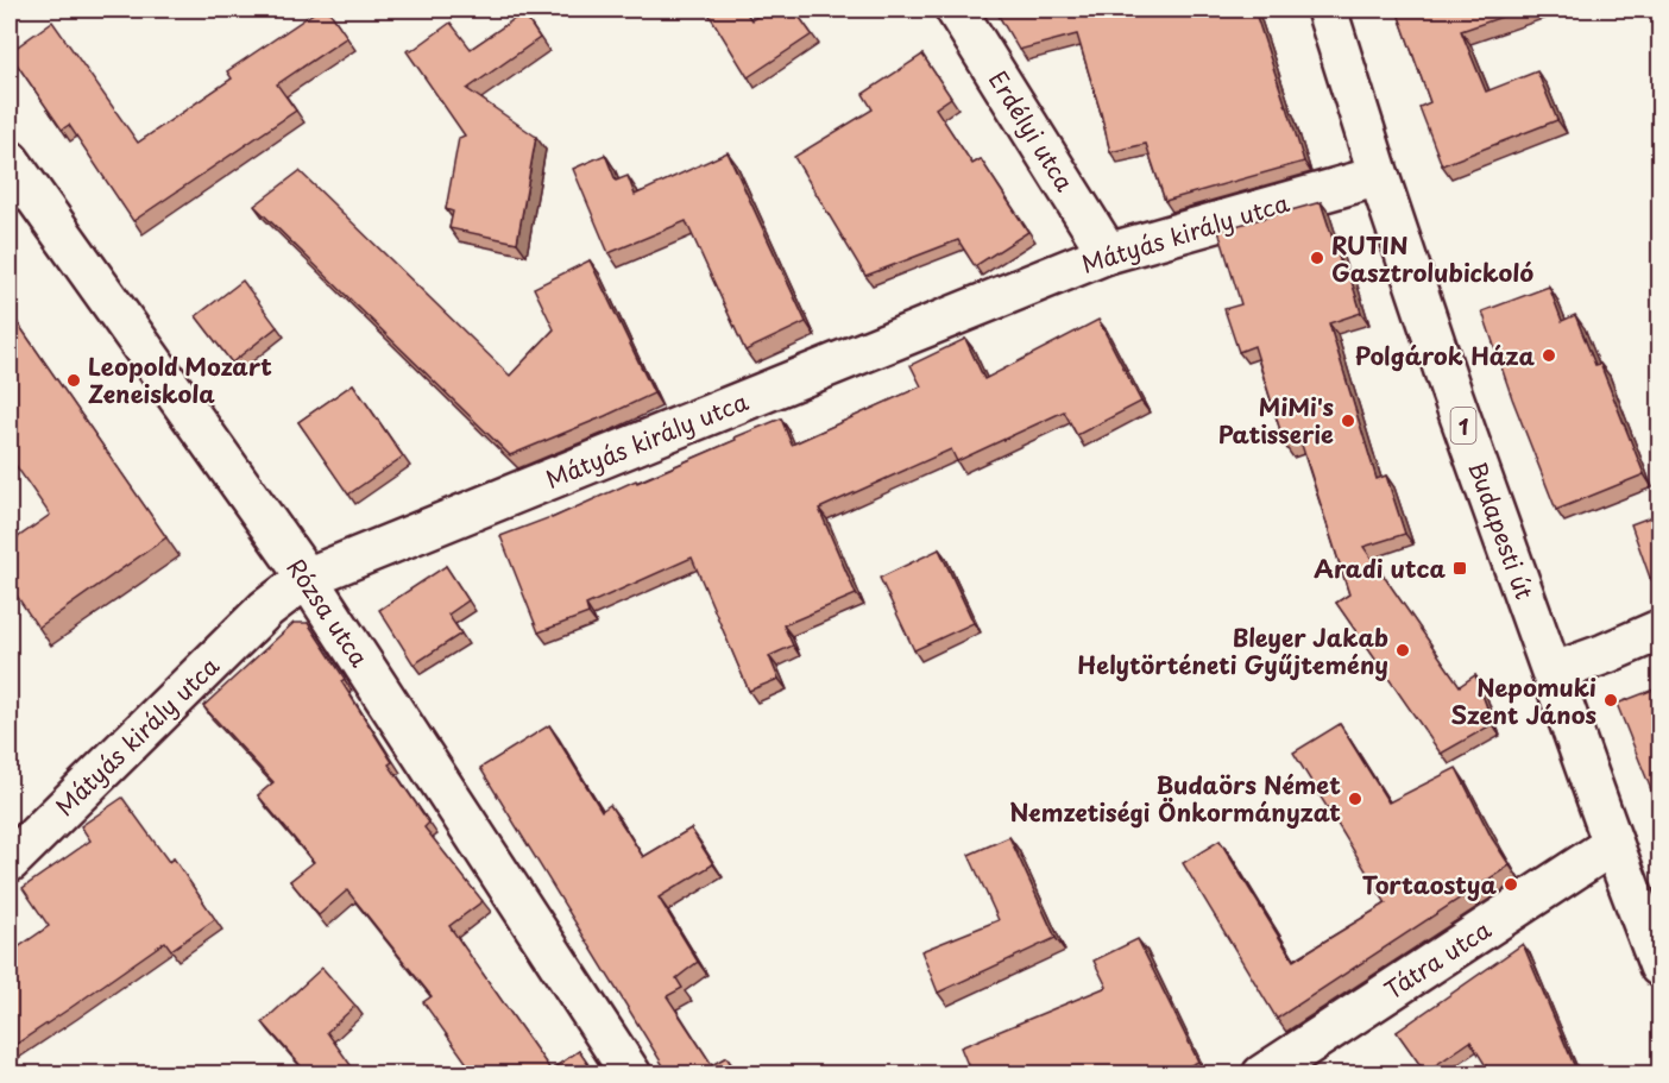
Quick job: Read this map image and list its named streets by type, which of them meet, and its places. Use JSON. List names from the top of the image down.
{
  "streets": {
    "street": [
      "Erdélyi utca",
      "Mátyás király utca",
      "1",
      "Budapesti út",
      "Rózsa utca",
      "Tátra utca"
    ]
  },
  "crossings": [
    ["Erdélyi utca", "Mátyás király utca"],
    ["Mátyás király utca", "Budapesti út"],
    ["Mátyás király utca", "Rózsa utca"],
    ["Budapesti út", "Tátra utca"]
  ],
  "places": {
    "other": [
      "RUTIN Gasztrolubickoló",
      "Polgárok Háza",
      "Leopold Mozart Zeneiskola",
      "MiMi's Patisserie",
      "Bleyer Jakab Helytörténeti Gyűjtemény",
      "Nepomuki Szent János",
      "Budaörs Német Nemzetiségi Önkormányzat",
      "Tortaostya"
    ],
    "transit": ["Aradi utca"]
  }
}
